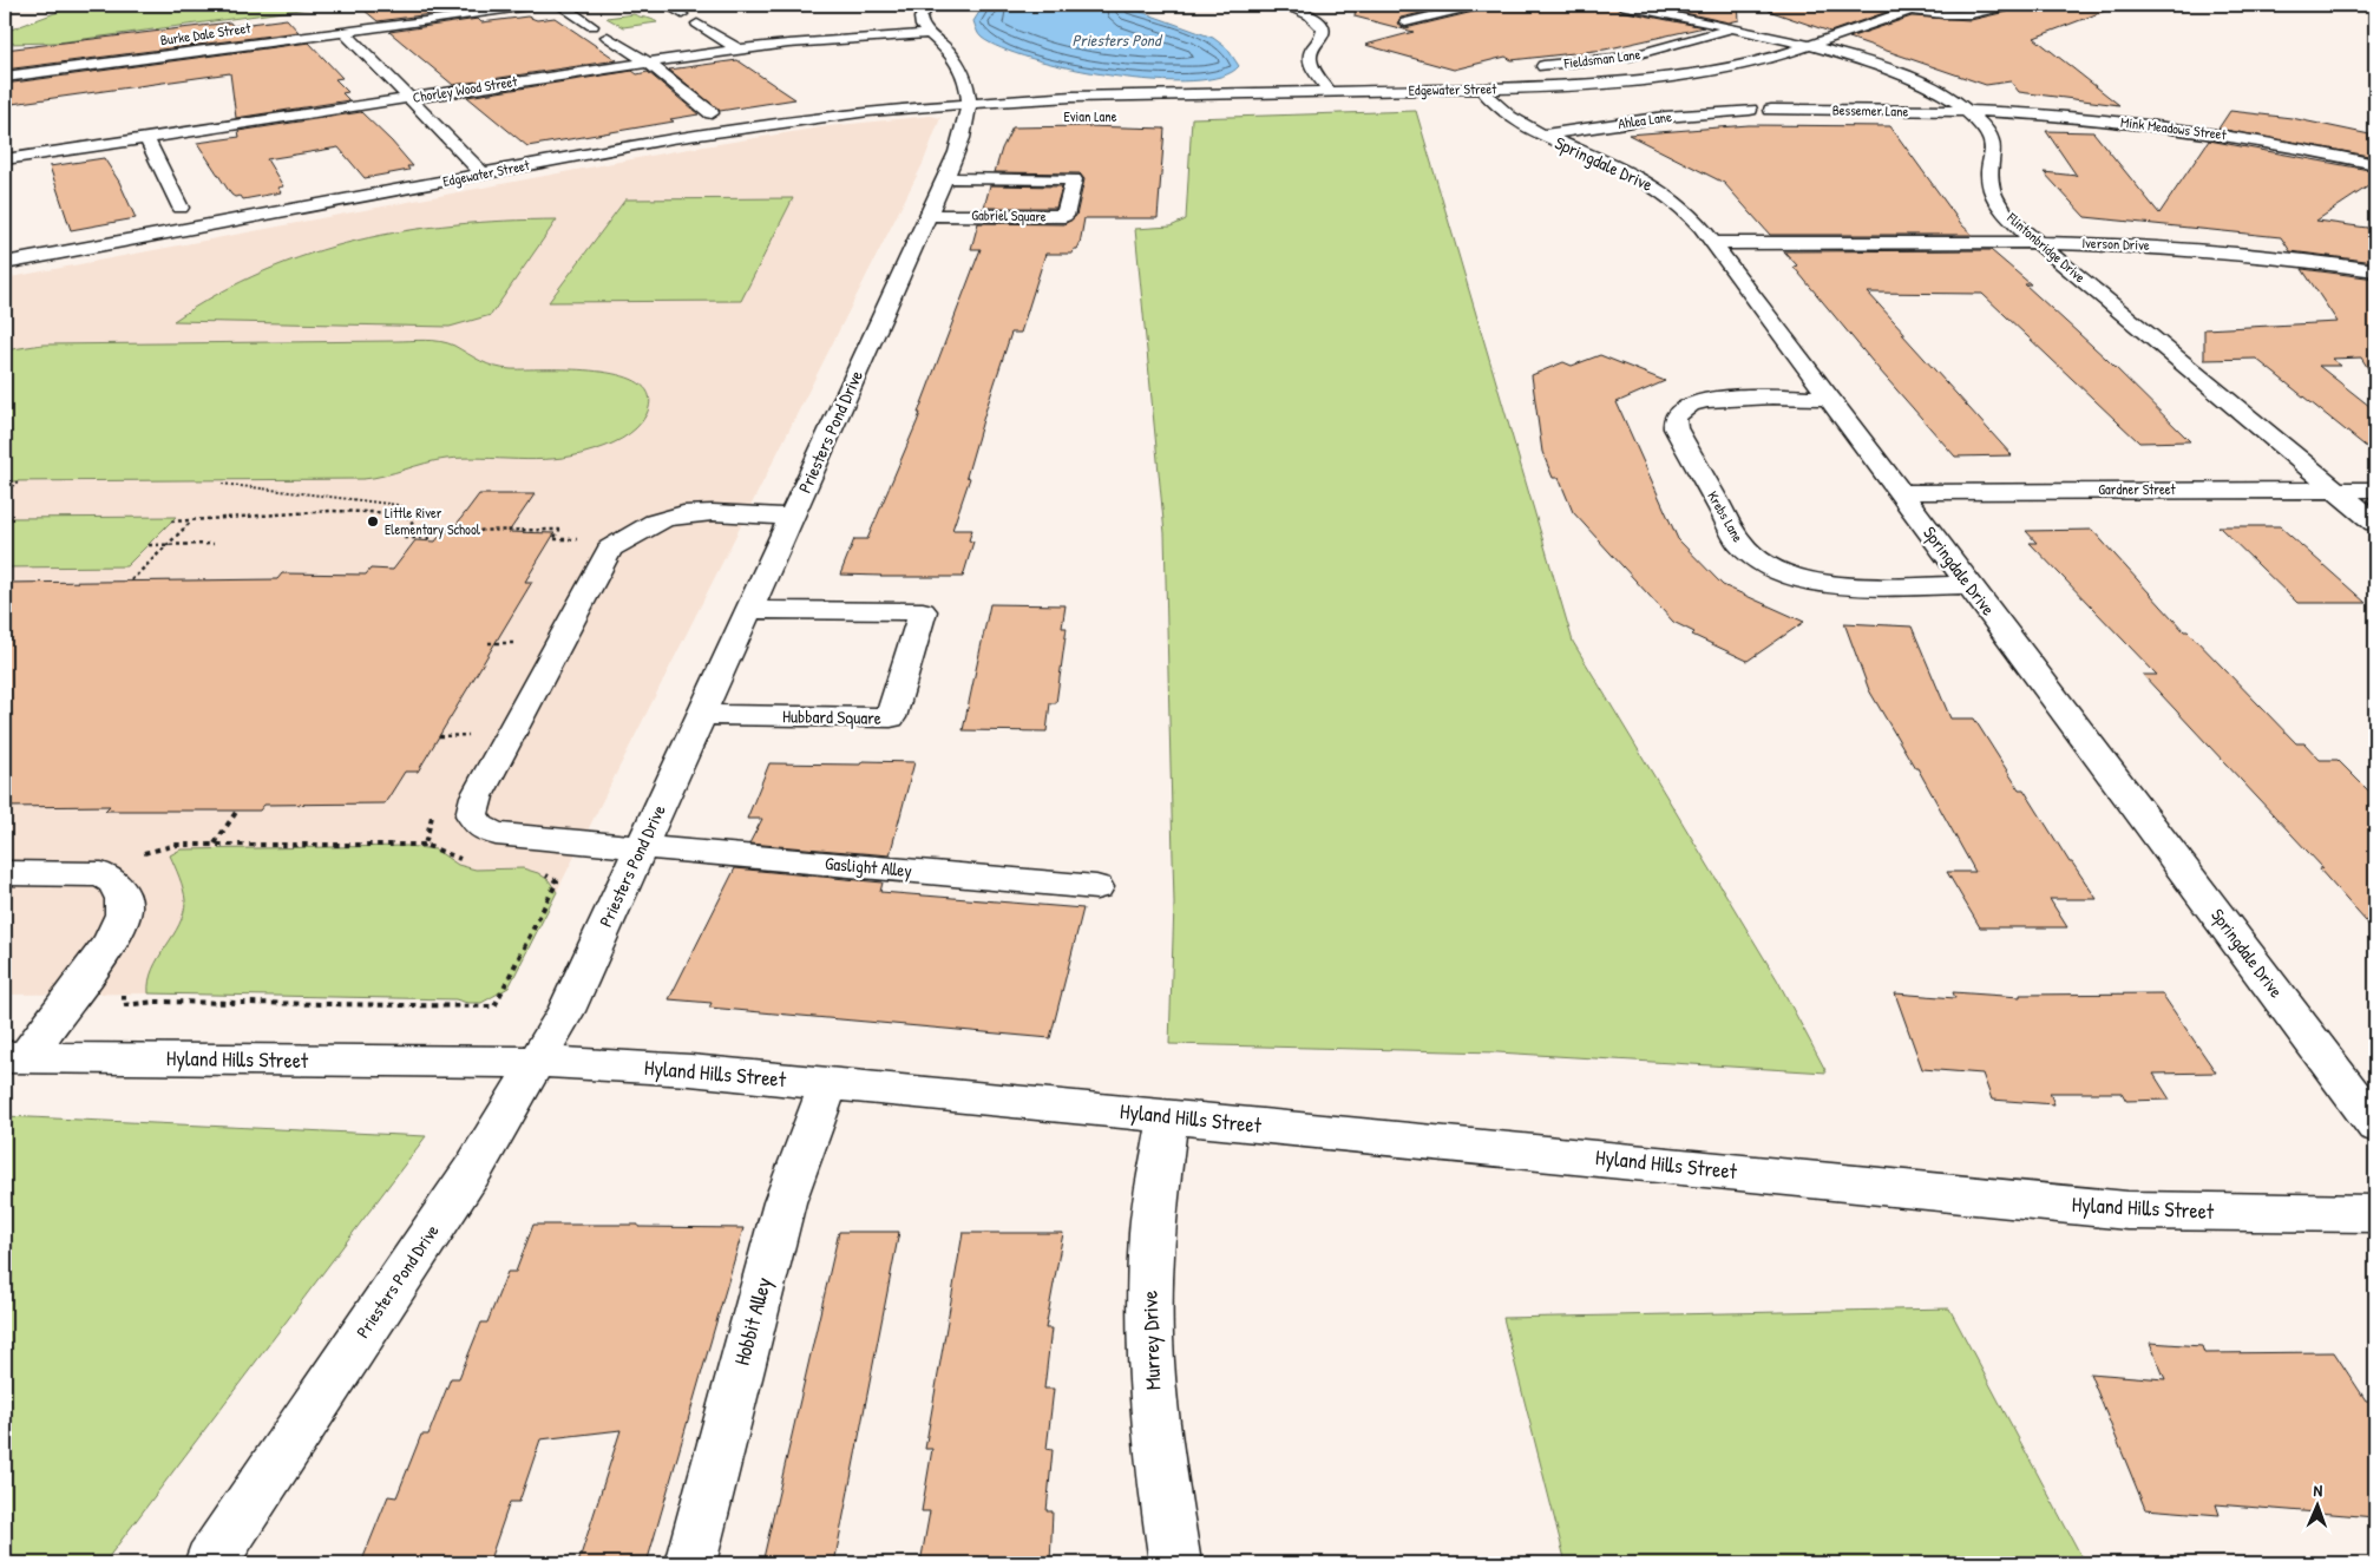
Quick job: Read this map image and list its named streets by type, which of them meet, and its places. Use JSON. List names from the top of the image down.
{
  "streets": {
    "street": [
      "Burke Dale Street",
      "Fieldsman Lane",
      "Chorley Wood Street",
      "Edgewater Street",
      "Bessemer Lane",
      "Ahlea Lane",
      "Mink Meadows Street",
      "Springdale Drive",
      "Gabriel Square",
      "Iverson Drive",
      "Flintonbridge Drive",
      "Priesters Pond Drive",
      "Gardner Street",
      "Krebs Lane",
      "Hubbard Square",
      "Gaslight Alley",
      "Hyland Hills Street",
      "Hobbit Alley",
      "Murrey Drive"
    ]
  },
  "crossings": [
    ["Fieldsman Lane", "Flintonbridge Drive"],
    ["Edgewater Street", "Springdale Drive"],
    ["Edgewater Street", "Flintonbridge Drive"],
    ["Edgewater Street", "Priesters Pond Drive"],
    ["Bessemer Lane", "Mink Meadows Street"],
    ["Bessemer Lane", "Flintonbridge Drive"],
    ["Ahlea Lane", "Springdale Drive"],
    ["Mink Meadows Street", "Flintonbridge Drive"],
    ["Springdale Drive", "Iverson Drive"],
    ["Springdale Drive", "Gardner Street"],
    ["Springdale Drive", "Krebs Lane"],
    ["Gabriel Square", "Priesters Pond Drive"],
    ["Iverson Drive", "Flintonbridge Drive"],
    ["Flintonbridge Drive", "Gardner Street"],
    ["Priesters Pond Drive", "Hubbard Square"],
    ["Priesters Pond Drive", "Gaslight Alley"],
    ["Priesters Pond Drive", "Hyland Hills Street"],
    ["Hyland Hills Street", "Hobbit Alley"],
    ["Hyland Hills Street", "Murrey Drive"]
  ],
  "water": ["Priesters Pond"],
  "places": ["Little River Elementary School"],
  "north": "top"
}
